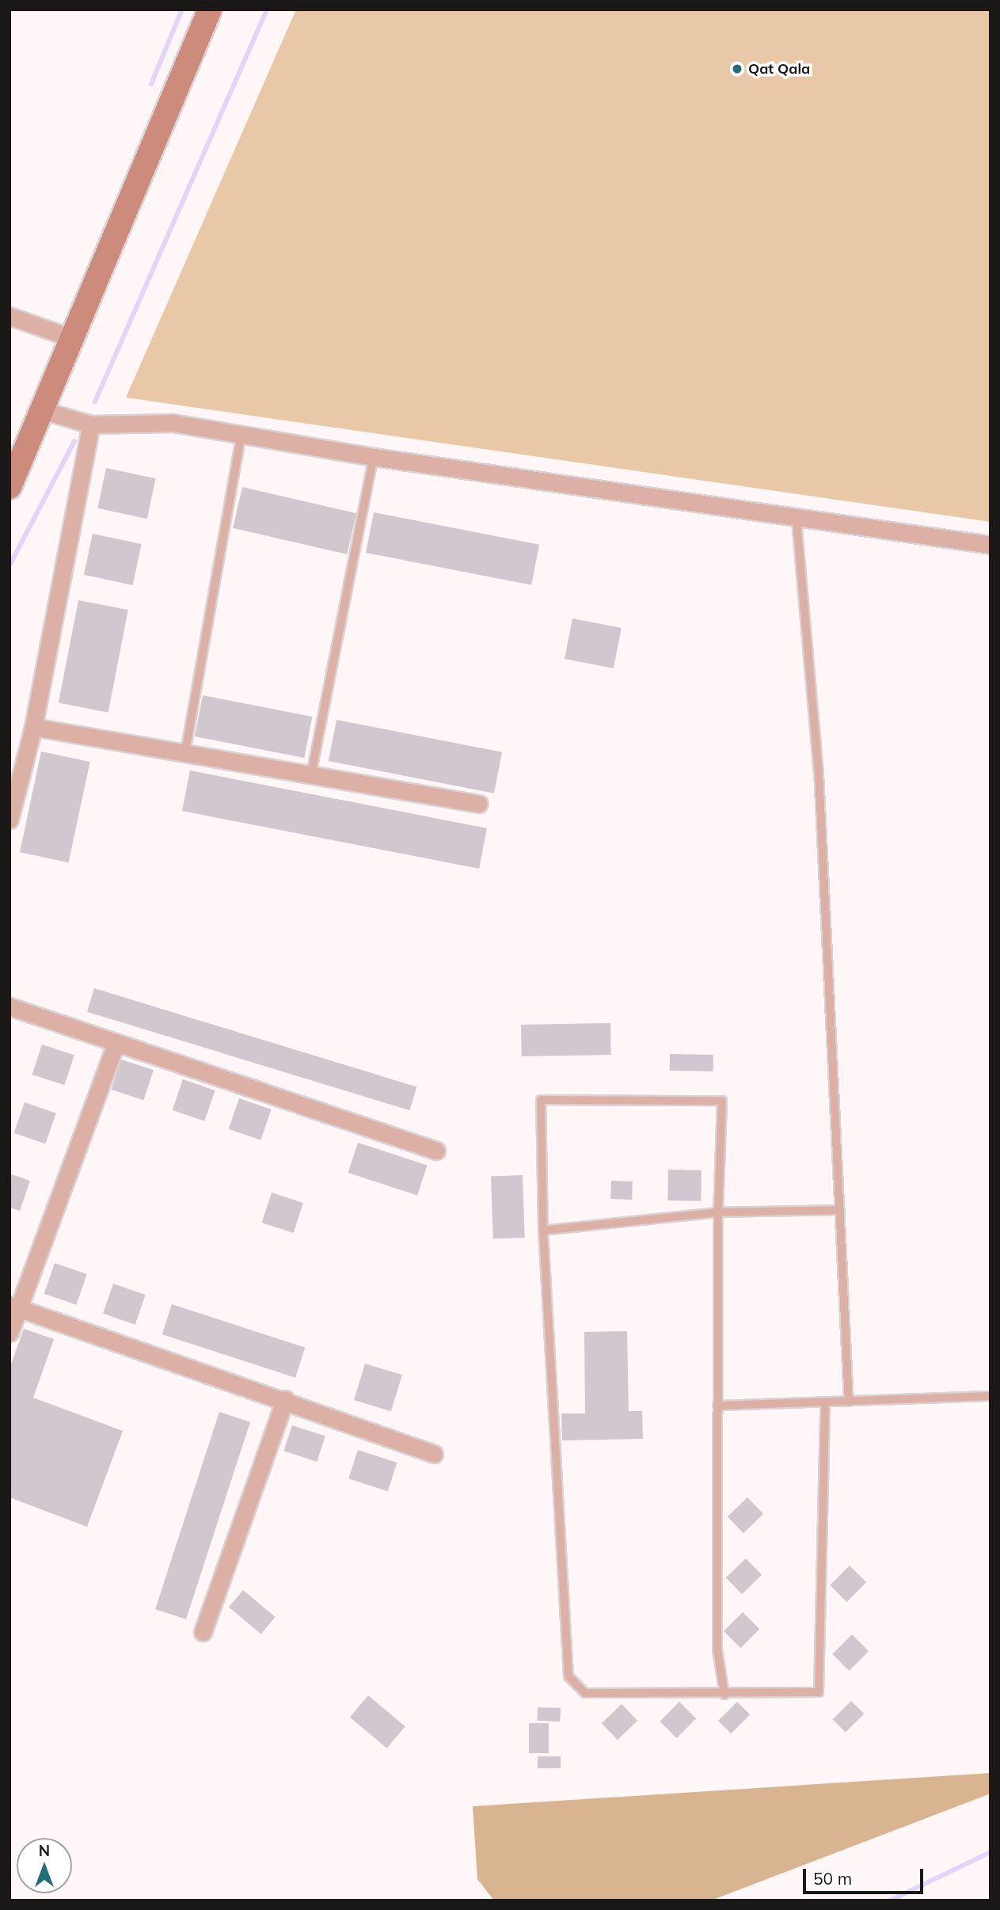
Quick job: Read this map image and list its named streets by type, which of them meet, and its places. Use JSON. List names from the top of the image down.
{
  "places": ["Qat Qala"],
  "scale_bar": "50 m",
  "north": "top"
}
